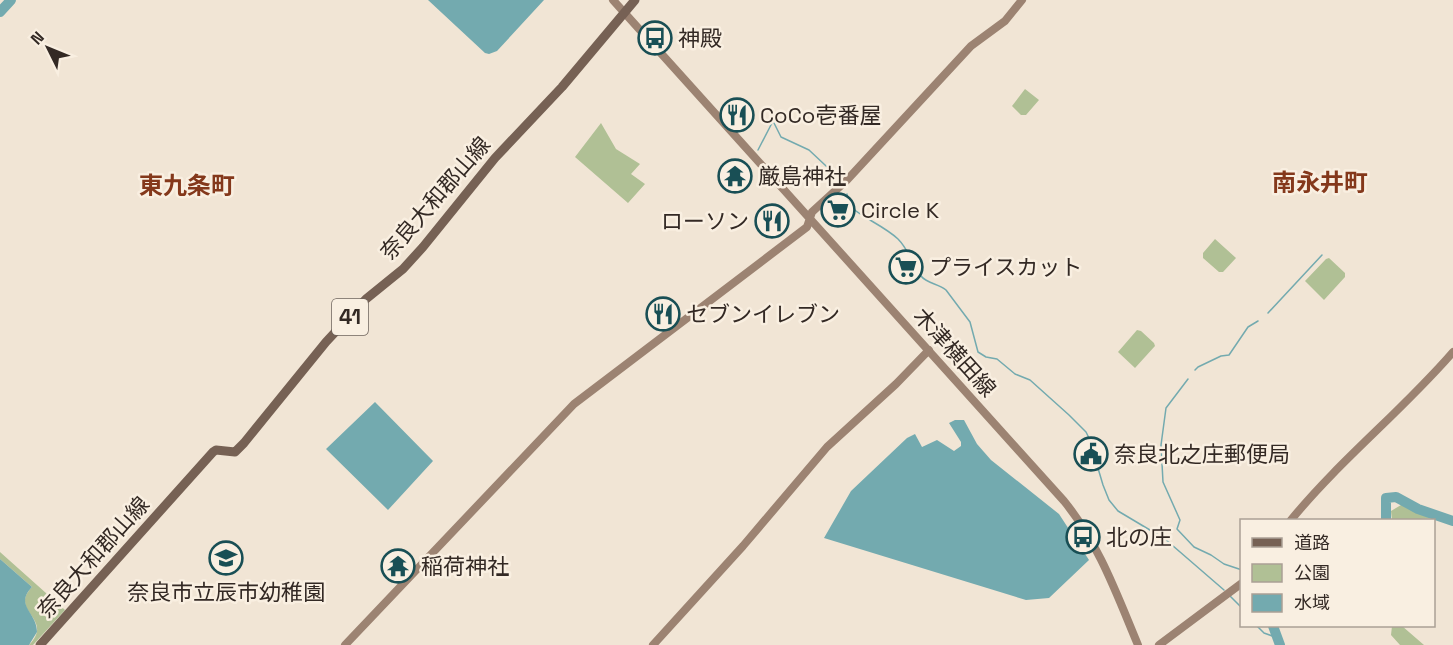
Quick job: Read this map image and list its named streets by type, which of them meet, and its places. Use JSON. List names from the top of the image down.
{
  "streets": {
    "main road": ["奈良大和郡山線", "41"],
    "street": ["木津横田線"]
  },
  "crossings": [
    ["奈良大和郡山線", "木津横田線"]
  ],
  "districts": ["南永井町", "東九条町"],
  "places": {
    "bus stop": ["神殿", "北の庄"],
    "restaurant": ["CoCo壱番屋", "ローソン", "セブンイレブン"],
    "temple": ["厳島神社", "稲荷神社"],
    "supermarket": ["Circle K", "プライスカット"],
    "public building": ["奈良北之庄郵便局"],
    "school or university": ["奈良市立辰市幼稚園"]
  },
  "legend": ["道路", "公園", "水域"],
  "north": "top left"
}
